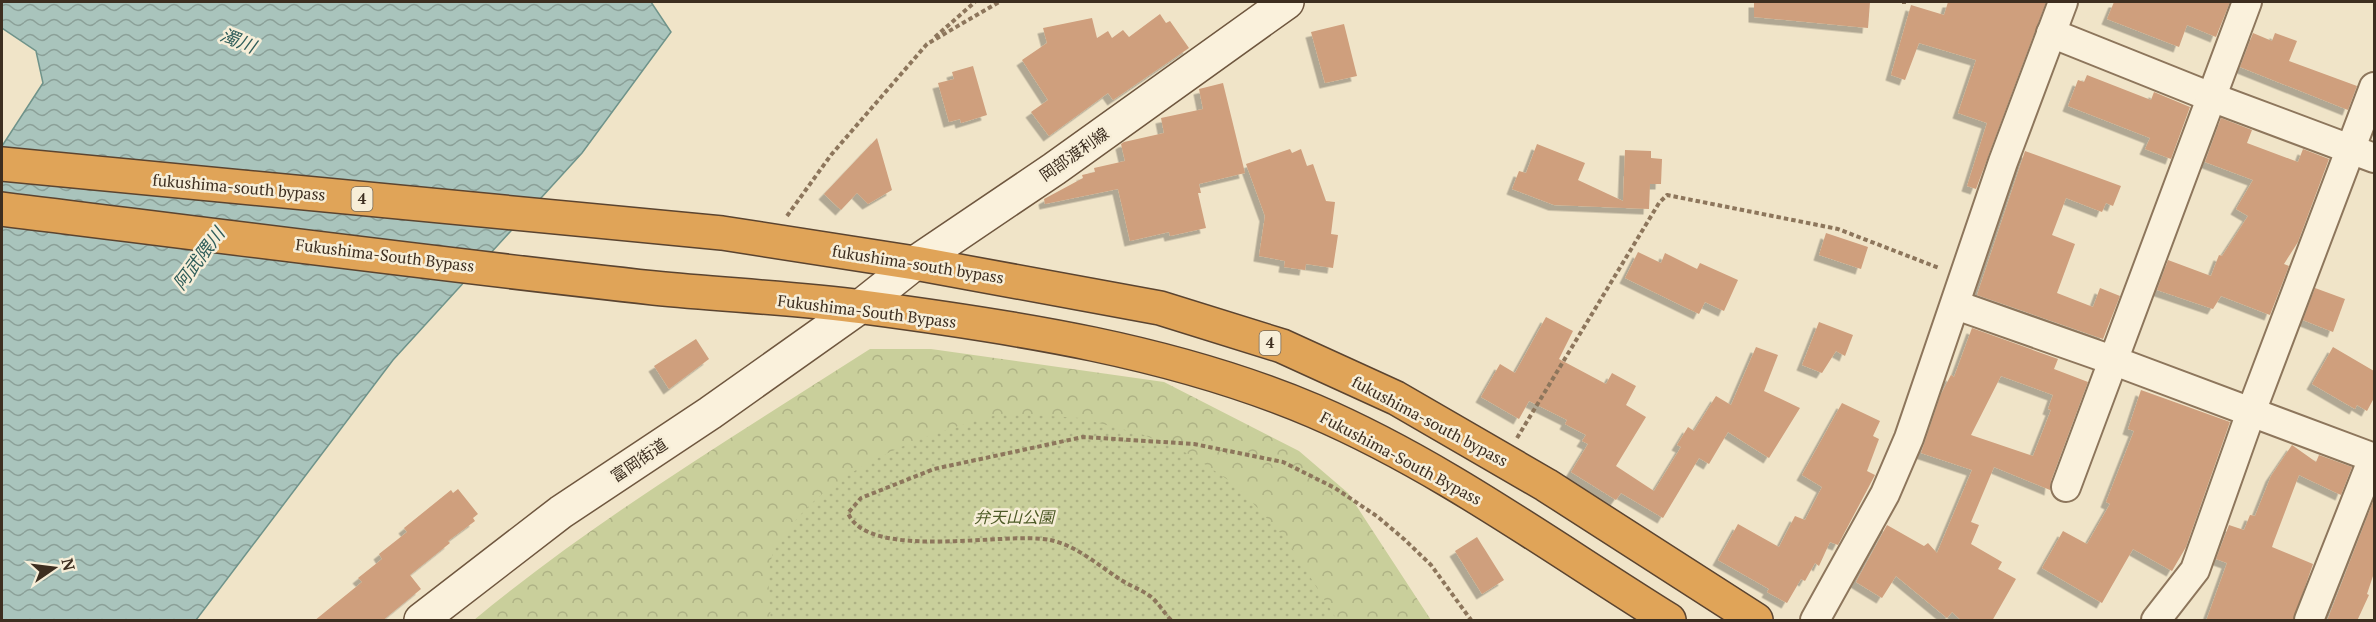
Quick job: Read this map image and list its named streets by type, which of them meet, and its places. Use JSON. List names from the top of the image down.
{
  "streets": {
    "highway": ["fukushima-south bypass", "4", "Fukushima-South Bypass"],
    "street": ["岡部渡利線", "富岡街道"]
  },
  "crossings": [
    ["岡部渡利線", "fukushima-south bypass"],
    ["岡部渡利線", "Fukushima-South Bypass"],
    ["岡部渡利線", "富岡街道"],
    ["Fukushima-South Bypass", "富岡街道"]
  ],
  "water": ["濁川", "阿武隈川"],
  "parks": ["弁天山公園"],
  "north": "right"
}
